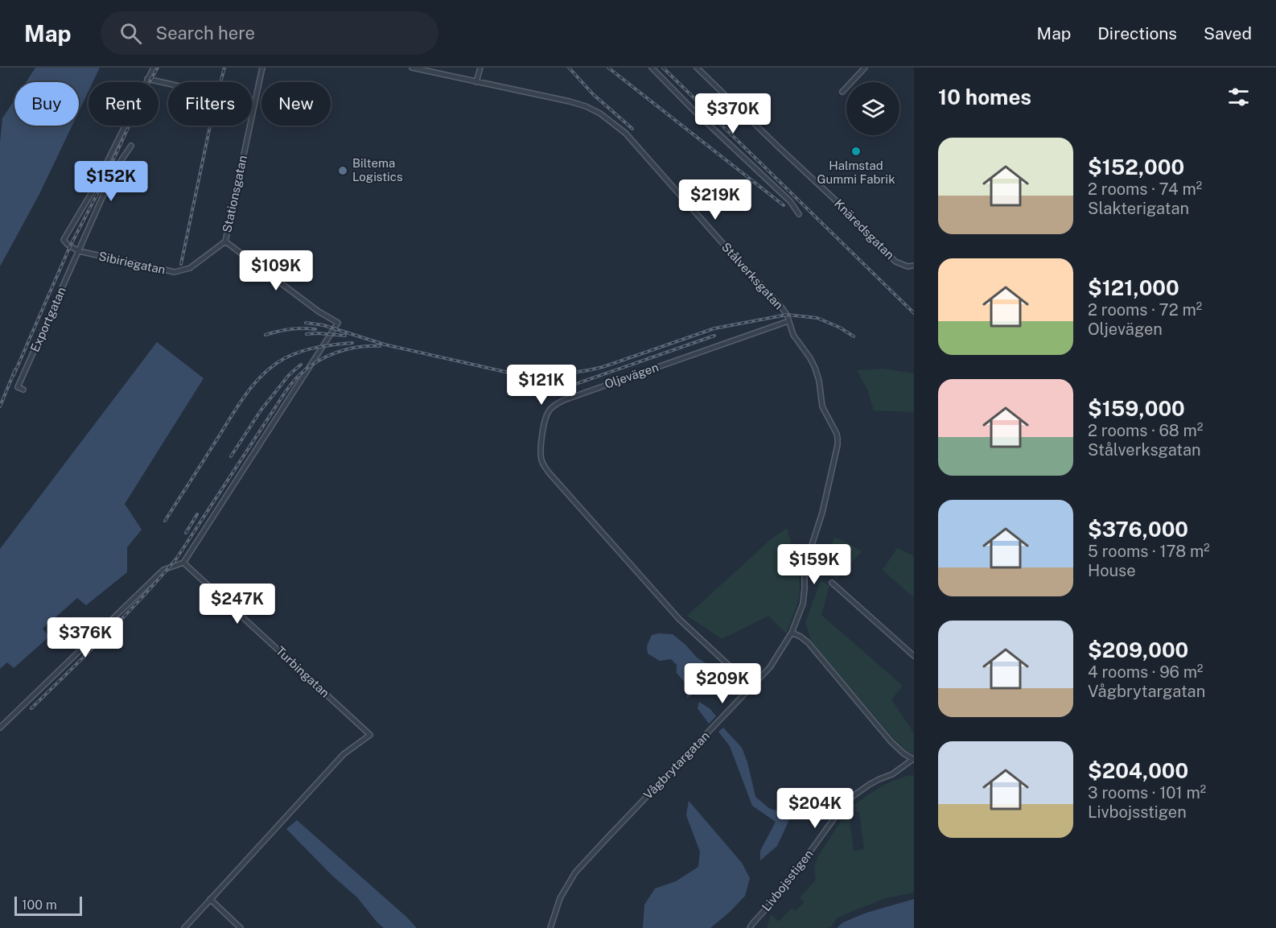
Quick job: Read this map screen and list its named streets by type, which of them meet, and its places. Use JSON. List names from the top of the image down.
{
  "streets": {
    "street": [
      "Stationsgatan",
      "Knäredsgatan",
      "Sibiriegatan",
      "Stålverksgatan",
      "Exportgatan",
      "Oljevägen",
      "Turbingatan",
      "Vågbrytargatan",
      "Livbojsstigen"
    ]
  },
  "crossings": [
    ["Stationsgatan", "Sibiriegatan"],
    ["Stationsgatan", "Turbingatan"],
    ["Sibiriegatan", "Exportgatan"],
    ["Stålverksgatan", "Oljevägen"],
    ["Stålverksgatan", "Vågbrytargatan"],
    ["Oljevägen", "Vågbrytargatan"]
  ],
  "places": ["Halmstad Gummi Fabrik", "Biltema Logistics"],
  "scale_bar": "100 m",
  "page": {
    "header": "Map",
    "search": "Search here",
    "nav": ["Map", "Directions", "Saved"],
    "heading": "10 homes",
    "chip": [
      "Buy",
      "Rent",
      "Filters",
      "New"
    ],
    "price": [
      "$370K",
      "$152K",
      "$219K",
      "$109K",
      "$121K",
      "$159K",
      "$247K",
      "$376K",
      "$209K",
      "$204K"
    ],
    "list": [
      {
        "name": "$152,000",
        "note": "2 rooms · 74 m² · Slakterigatan"
      },
      {
        "name": "$121,000",
        "note": "2 rooms · 72 m² · Oljevägen"
      },
      {
        "name": "$159,000",
        "note": "2 rooms · 68 m² · Stålverksgatan"
      },
      {
        "name": "$376,000",
        "note": "5 rooms · 178 m² · House"
      },
      {
        "name": "$209,000",
        "note": "4 rooms · 96 m² · Vågbrytargatan"
      },
      {
        "name": "$204,000",
        "note": "3 rooms · 101 m² · Livbojsstigen"
      }
    ],
    "scale": "100 m"
  }
}
